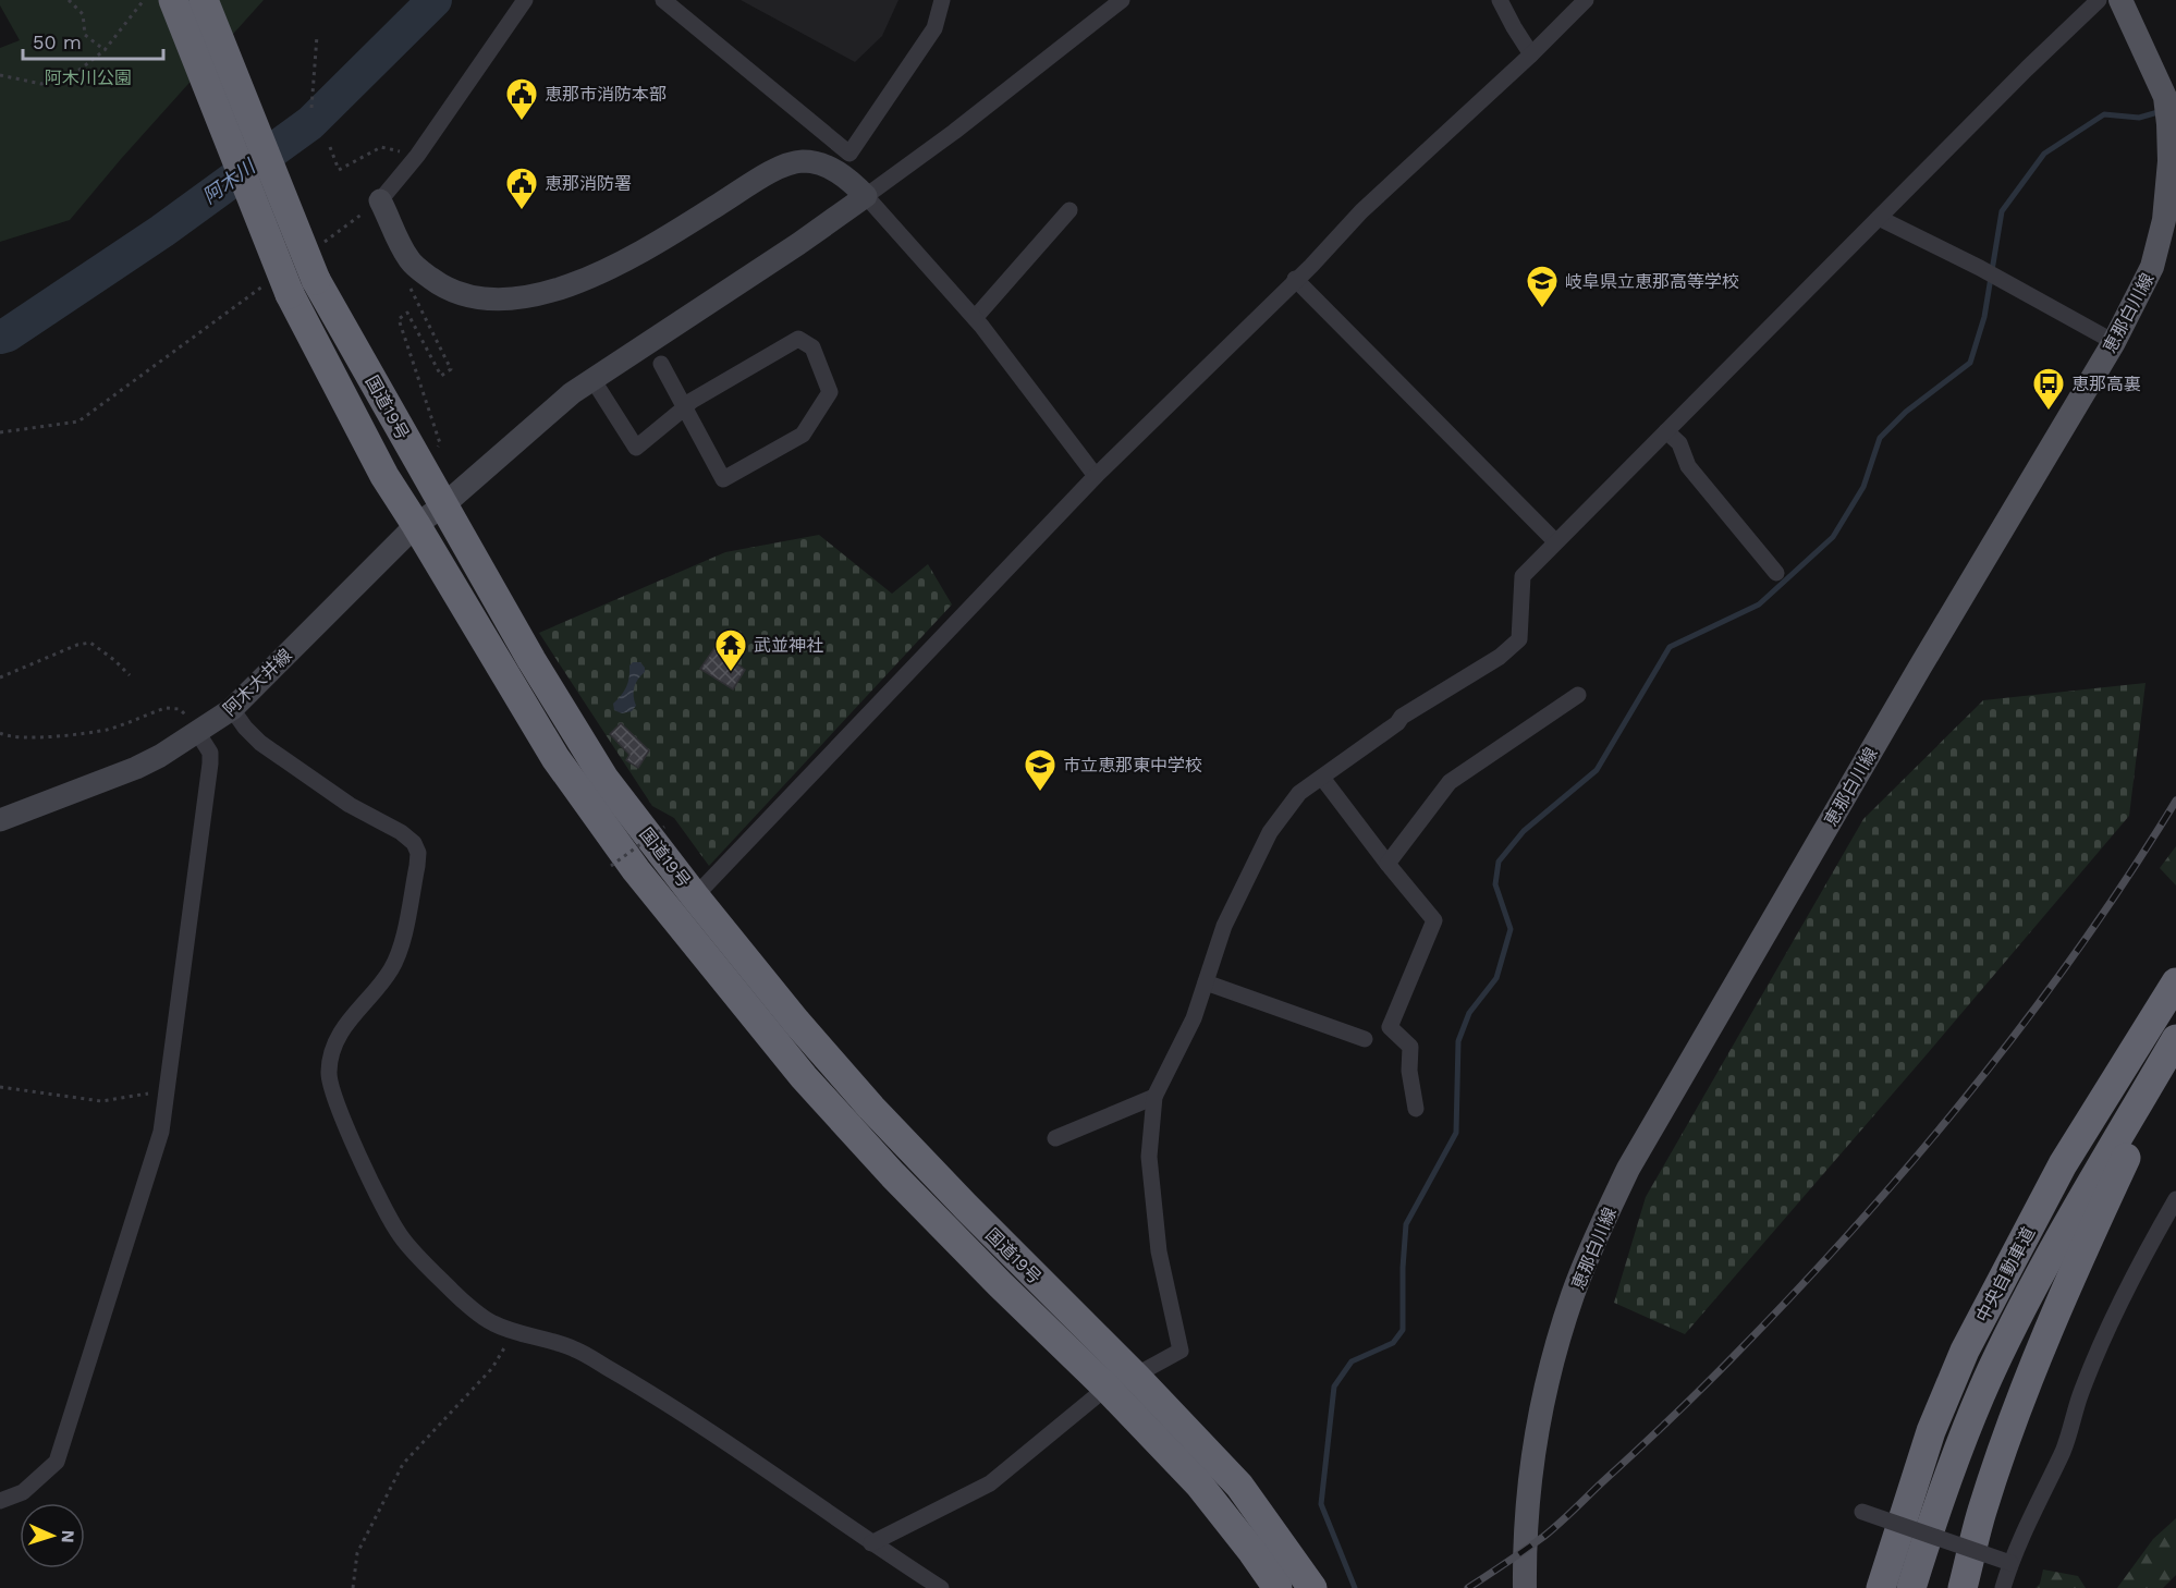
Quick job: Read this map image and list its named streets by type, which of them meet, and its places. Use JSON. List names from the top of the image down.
{
  "streets": {
    "highway": ["国道19号", "中央自動車道"],
    "main road": ["恵那白川線"],
    "street": ["阿木大井線"]
  },
  "crossings": [
    ["国道19号", "阿木大井線"]
  ],
  "water": ["阿木川"],
  "parks": ["阿木川公園"],
  "places": {
    "public building": ["恵那市消防本部", "恵那消防署"],
    "school or university": ["岐阜県立恵那高等学校", "市立恵那東中学校"],
    "bus stop": ["恵那高裏"],
    "temple": ["武並神社"]
  },
  "scale_bar": "50 m",
  "north": "right"
}
